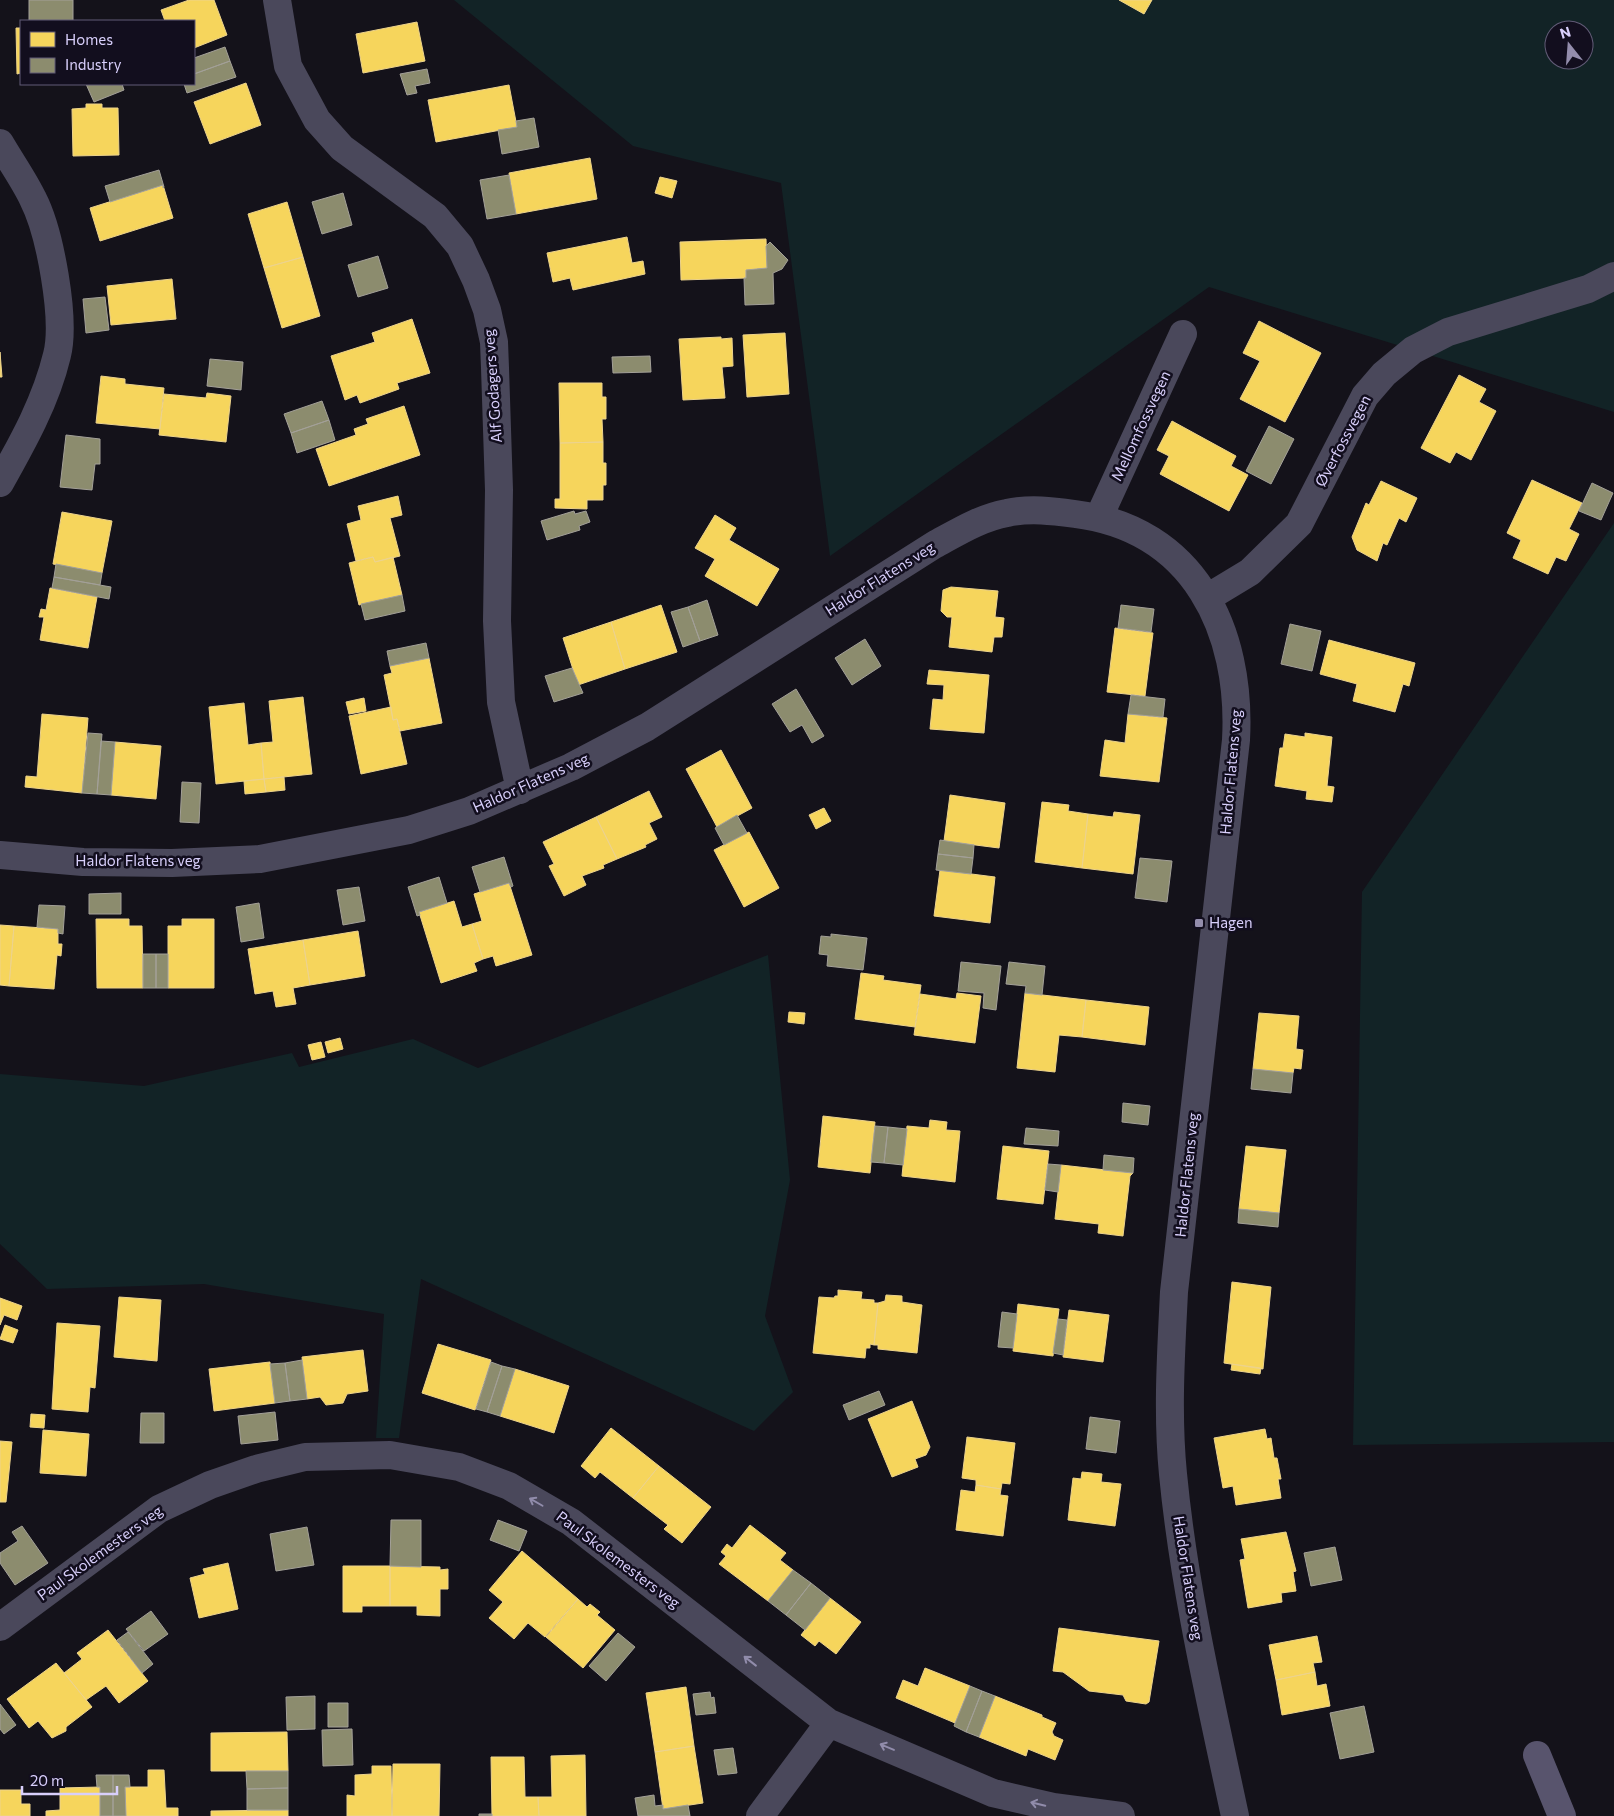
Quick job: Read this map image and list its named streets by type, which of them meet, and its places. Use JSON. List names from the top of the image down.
{
  "streets": {
    "street": [
      "Alf Godagers veg",
      "Mellomfossvegen",
      "Øverfossvegen",
      "Haldor Flatens veg",
      "Paul Skolemesters veg"
    ]
  },
  "crossings": [
    ["Alf Godagers veg", "Haldor Flatens veg"],
    ["Mellomfossvegen", "Haldor Flatens veg"],
    ["Øverfossvegen", "Haldor Flatens veg"]
  ],
  "one_way": ["Paul Skolemesters veg"],
  "places": {
    "transit": ["Hagen"]
  },
  "legend": ["Homes", "Industry"],
  "scale_bar": "20 m",
  "north": "top"
}
